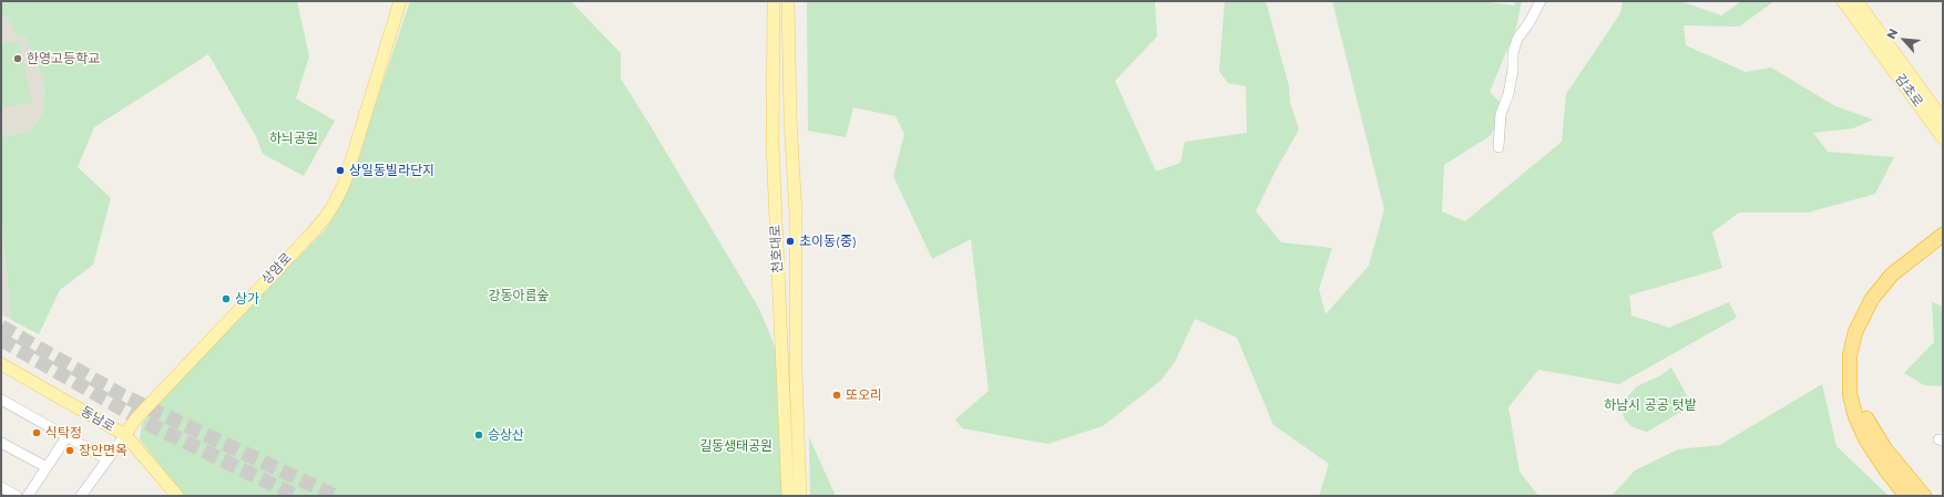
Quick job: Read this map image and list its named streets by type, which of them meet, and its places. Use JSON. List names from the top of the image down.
{
  "streets": {
    "main road": [
      "감초로",
      "천호대로",
      "상암로",
      "동남로"
    ]
  },
  "crossings": [
    ["상암로", "동남로"]
  ],
  "parks": [
    "하늬공원",
    "강동아름숲",
    "하남시 공공 텃밭",
    "길동생태공원"
  ],
  "places": [
    "한영고등학교",
    "상일동빌라단지",
    "초이동(중)",
    "상가",
    "또오리",
    "식탁정",
    "승상산",
    "장안면옥"
  ],
  "north": "top left"
}
